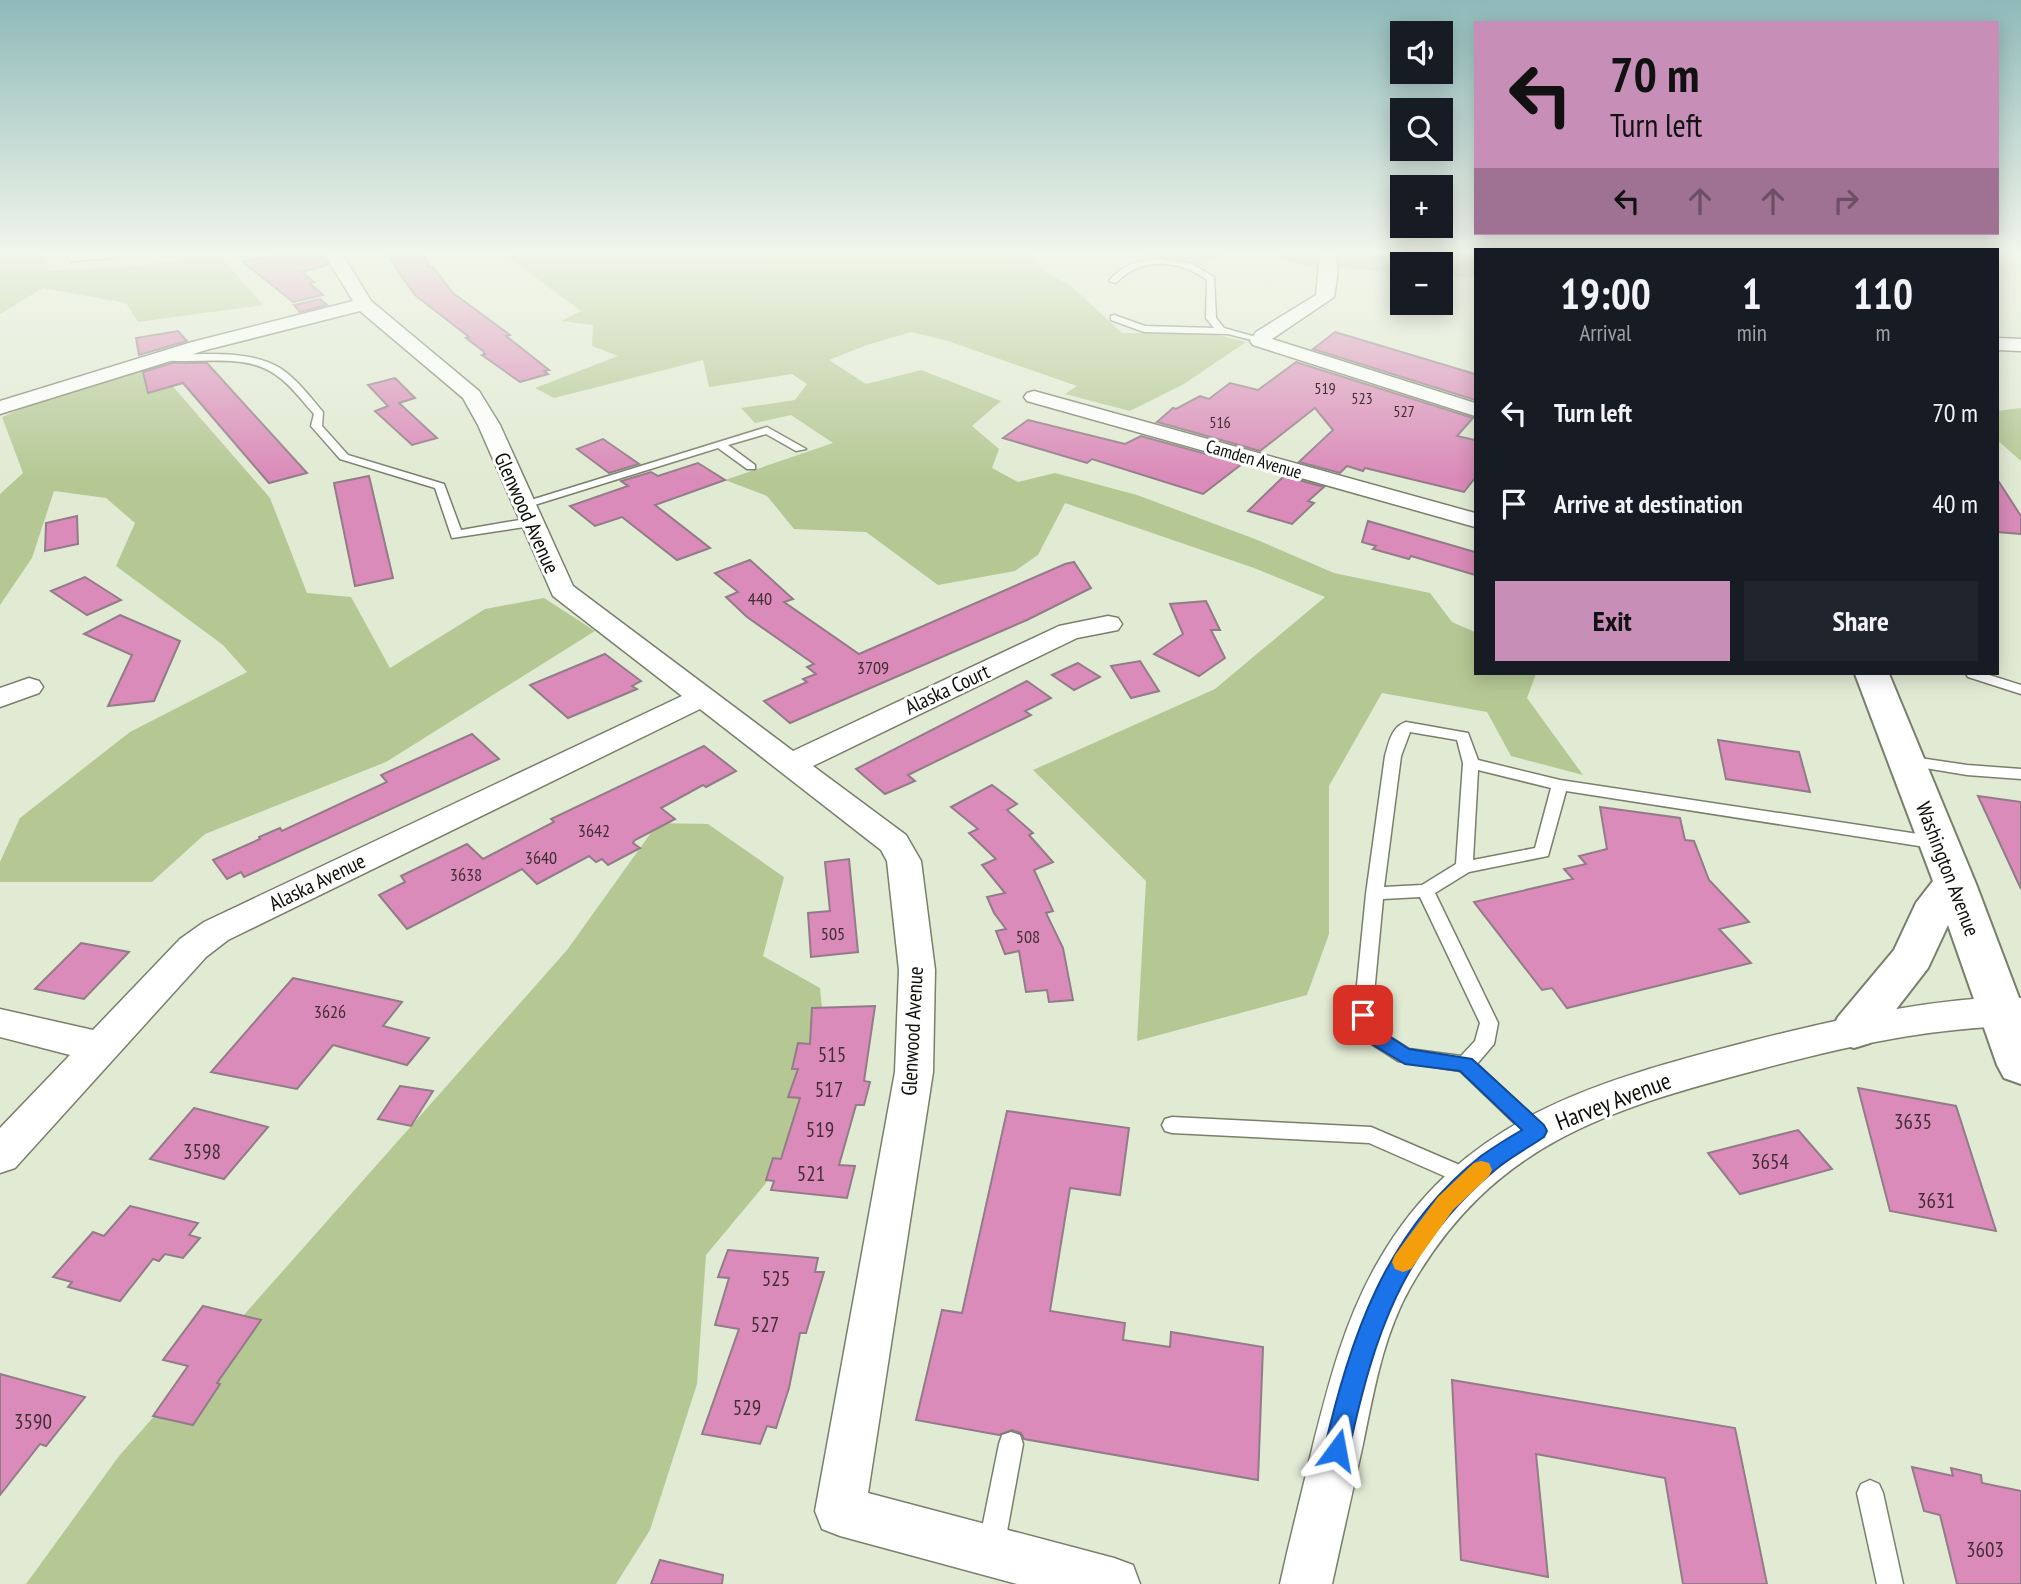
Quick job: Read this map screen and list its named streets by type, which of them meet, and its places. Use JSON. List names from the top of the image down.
{
  "streets": {
    "street": [
      "Camden Avenue",
      "Glenwood Avenue",
      "Alaska Court",
      "Washington Avenue",
      "Alaska Avenue",
      "Harvey Avenue"
    ]
  },
  "crossings": [
    ["Glenwood Avenue", "Alaska Court"],
    ["Glenwood Avenue", "Alaska Avenue"],
    ["Washington Avenue", "Harvey Avenue"]
  ],
  "house_numbers": [
    "519",
    "523",
    "527",
    "516",
    "440",
    "3709",
    "3642",
    "3640",
    "3638",
    "505",
    "508",
    "3626",
    "515",
    "517",
    "3635",
    "519",
    "3598",
    "3654",
    "521",
    "3631",
    "525",
    "527",
    "529",
    "3590",
    "3603"
  ],
  "page": {
    "map_buttons": ["+", "−"],
    "turn": ["70 m", "Turn left"],
    "eta": [
      "19:00",
      "Arrival",
      "1",
      "min",
      "110",
      "m"
    ],
    "list": [
      {
        "name": "Turn left",
        "value": "70 m"
      },
      {
        "name": "Arrive at destination",
        "value": "40 m"
      }
    ],
    "buttons": ["Exit", "Share"]
  }
}
